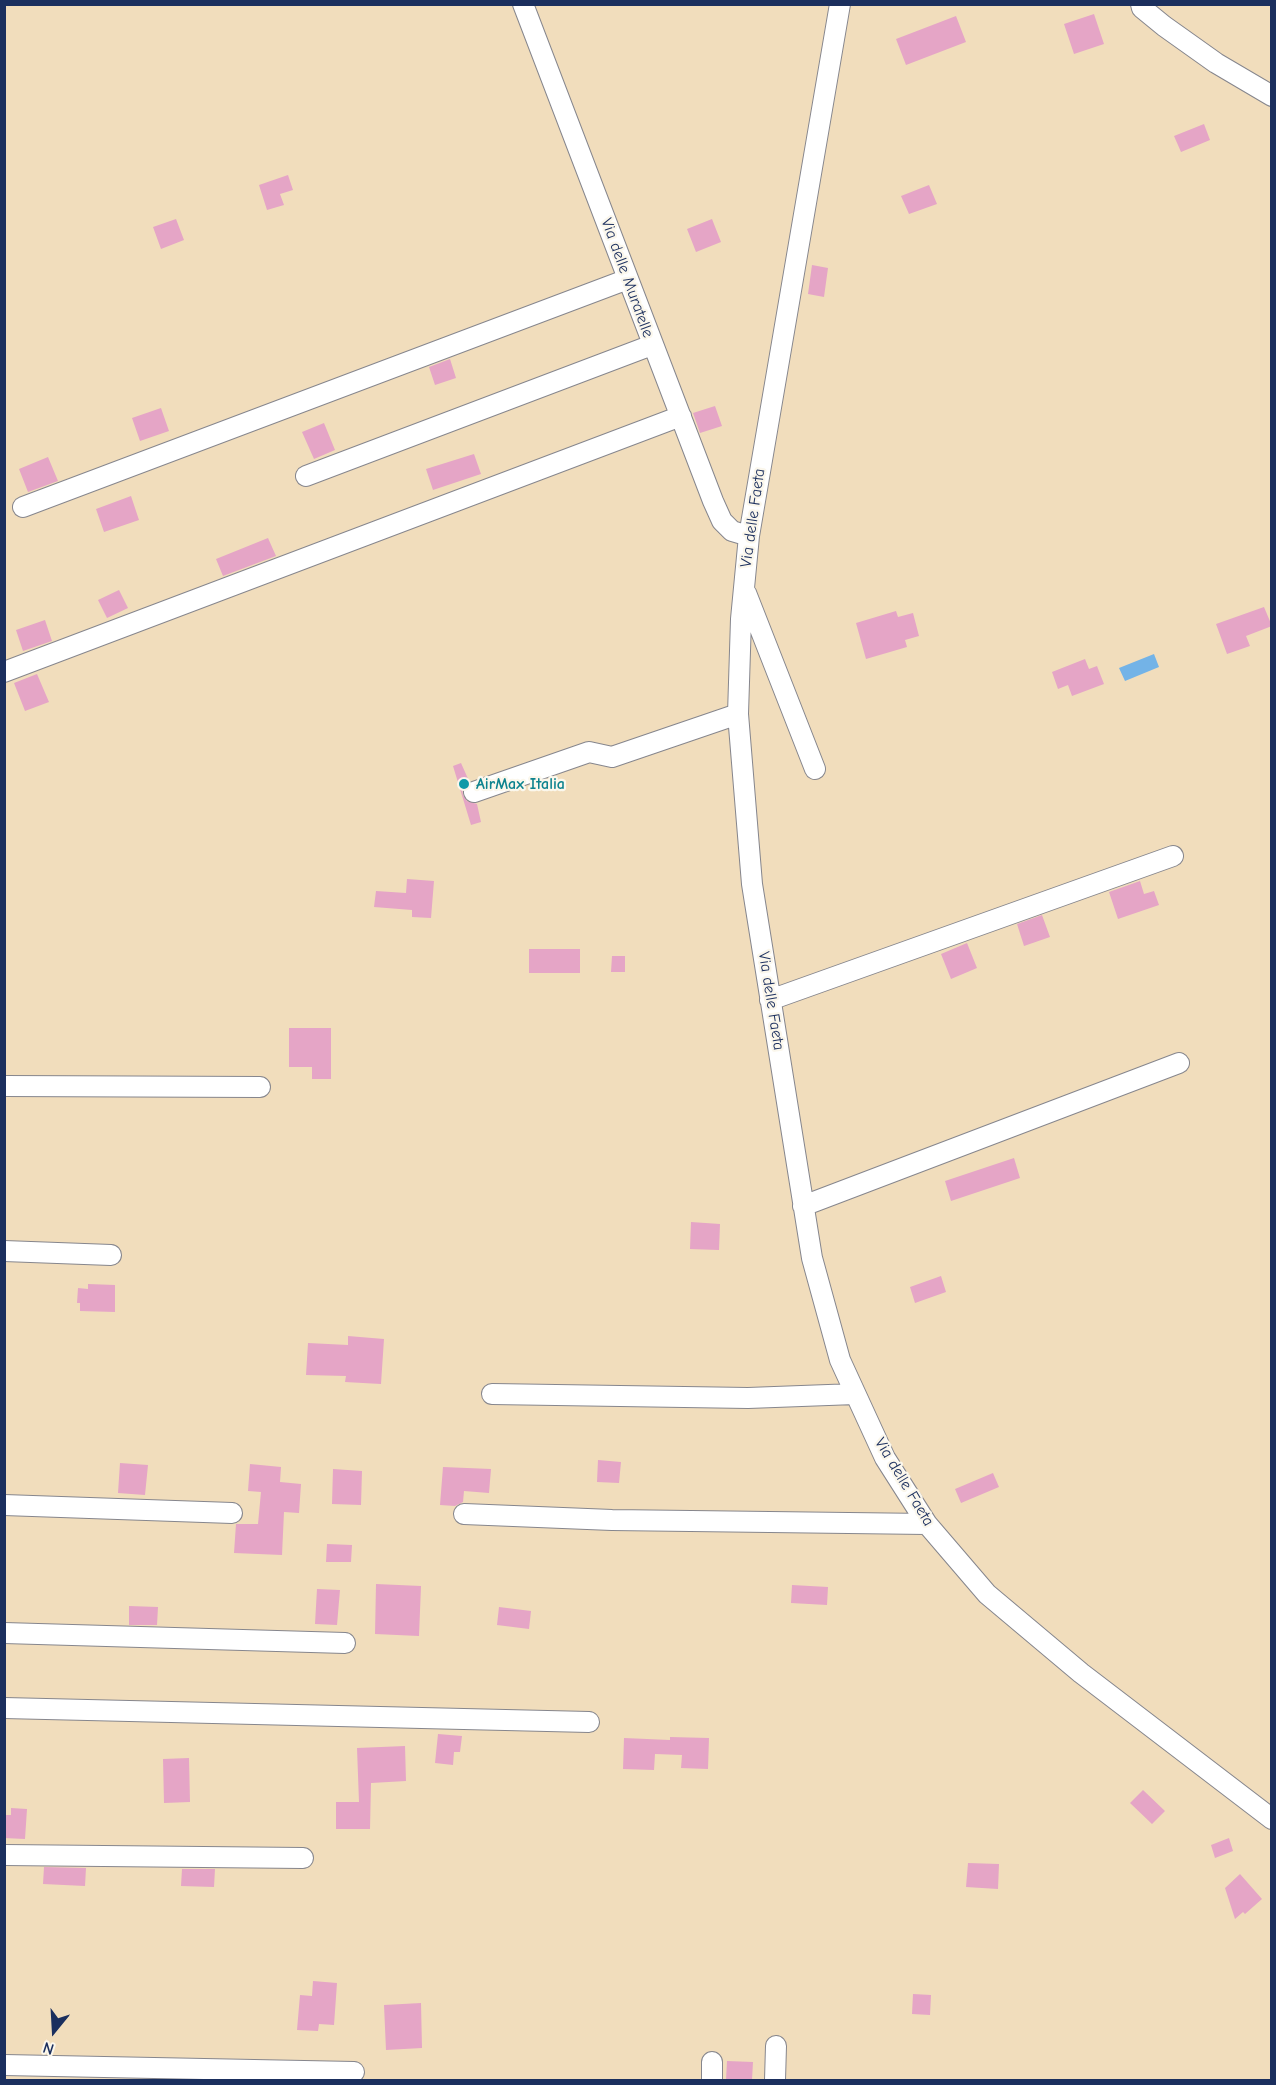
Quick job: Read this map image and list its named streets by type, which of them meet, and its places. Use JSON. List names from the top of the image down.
{
  "streets": {
    "street": ["Via delle Muratelle", "Via delle Faeta"]
  },
  "crossings": [
    ["Via delle Muratelle", "Via delle Faeta"]
  ],
  "places": ["AirMax Italia"],
  "north": "bottom"
}
